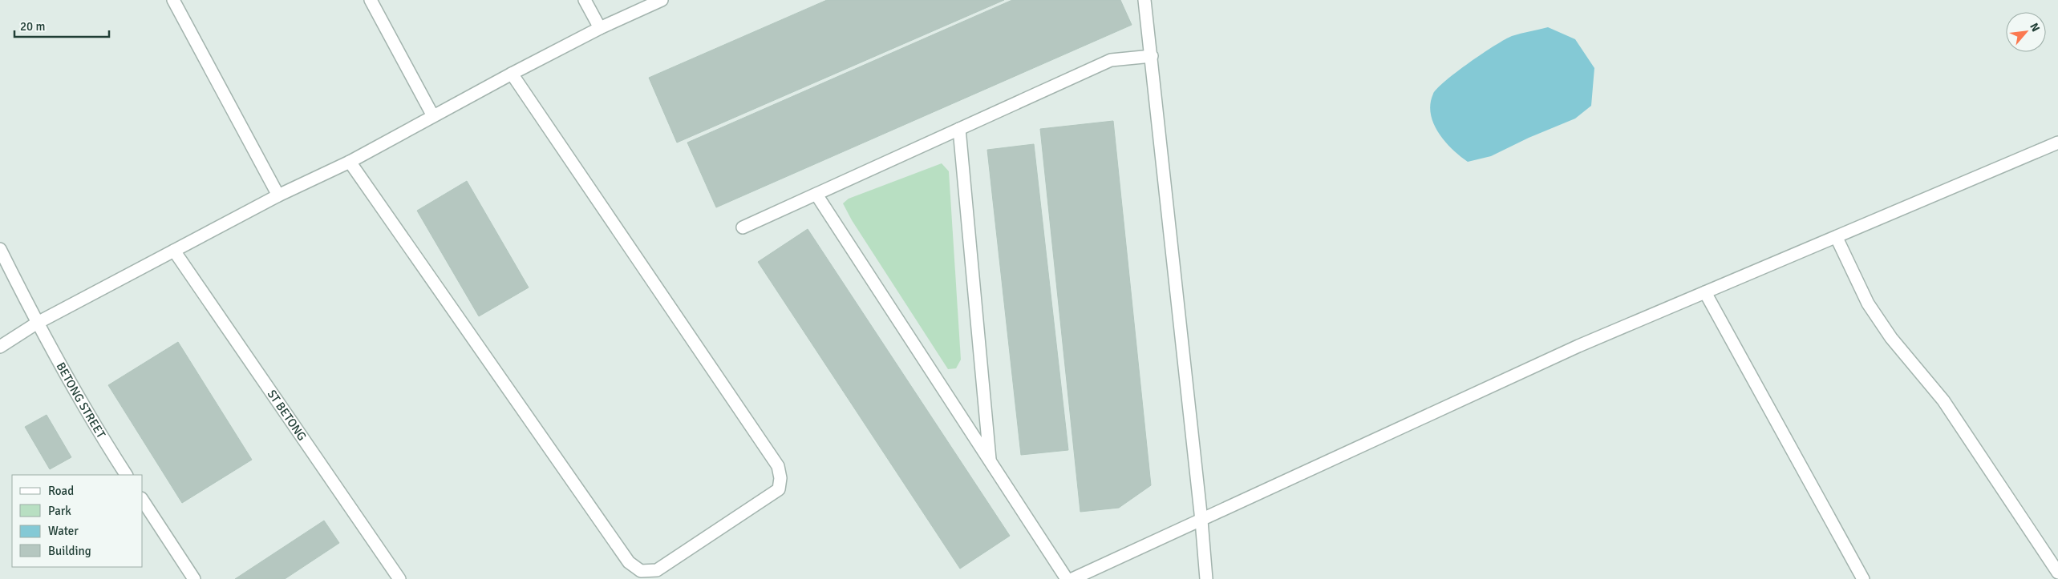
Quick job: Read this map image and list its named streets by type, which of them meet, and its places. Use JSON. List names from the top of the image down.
{
  "streets": {
    "street": ["BETONG STREET", "ST BETONG"]
  },
  "legend": [
    "Road",
    "Park",
    "Water",
    "Building"
  ],
  "scale_bar": "20 m",
  "north": "top right"
}
